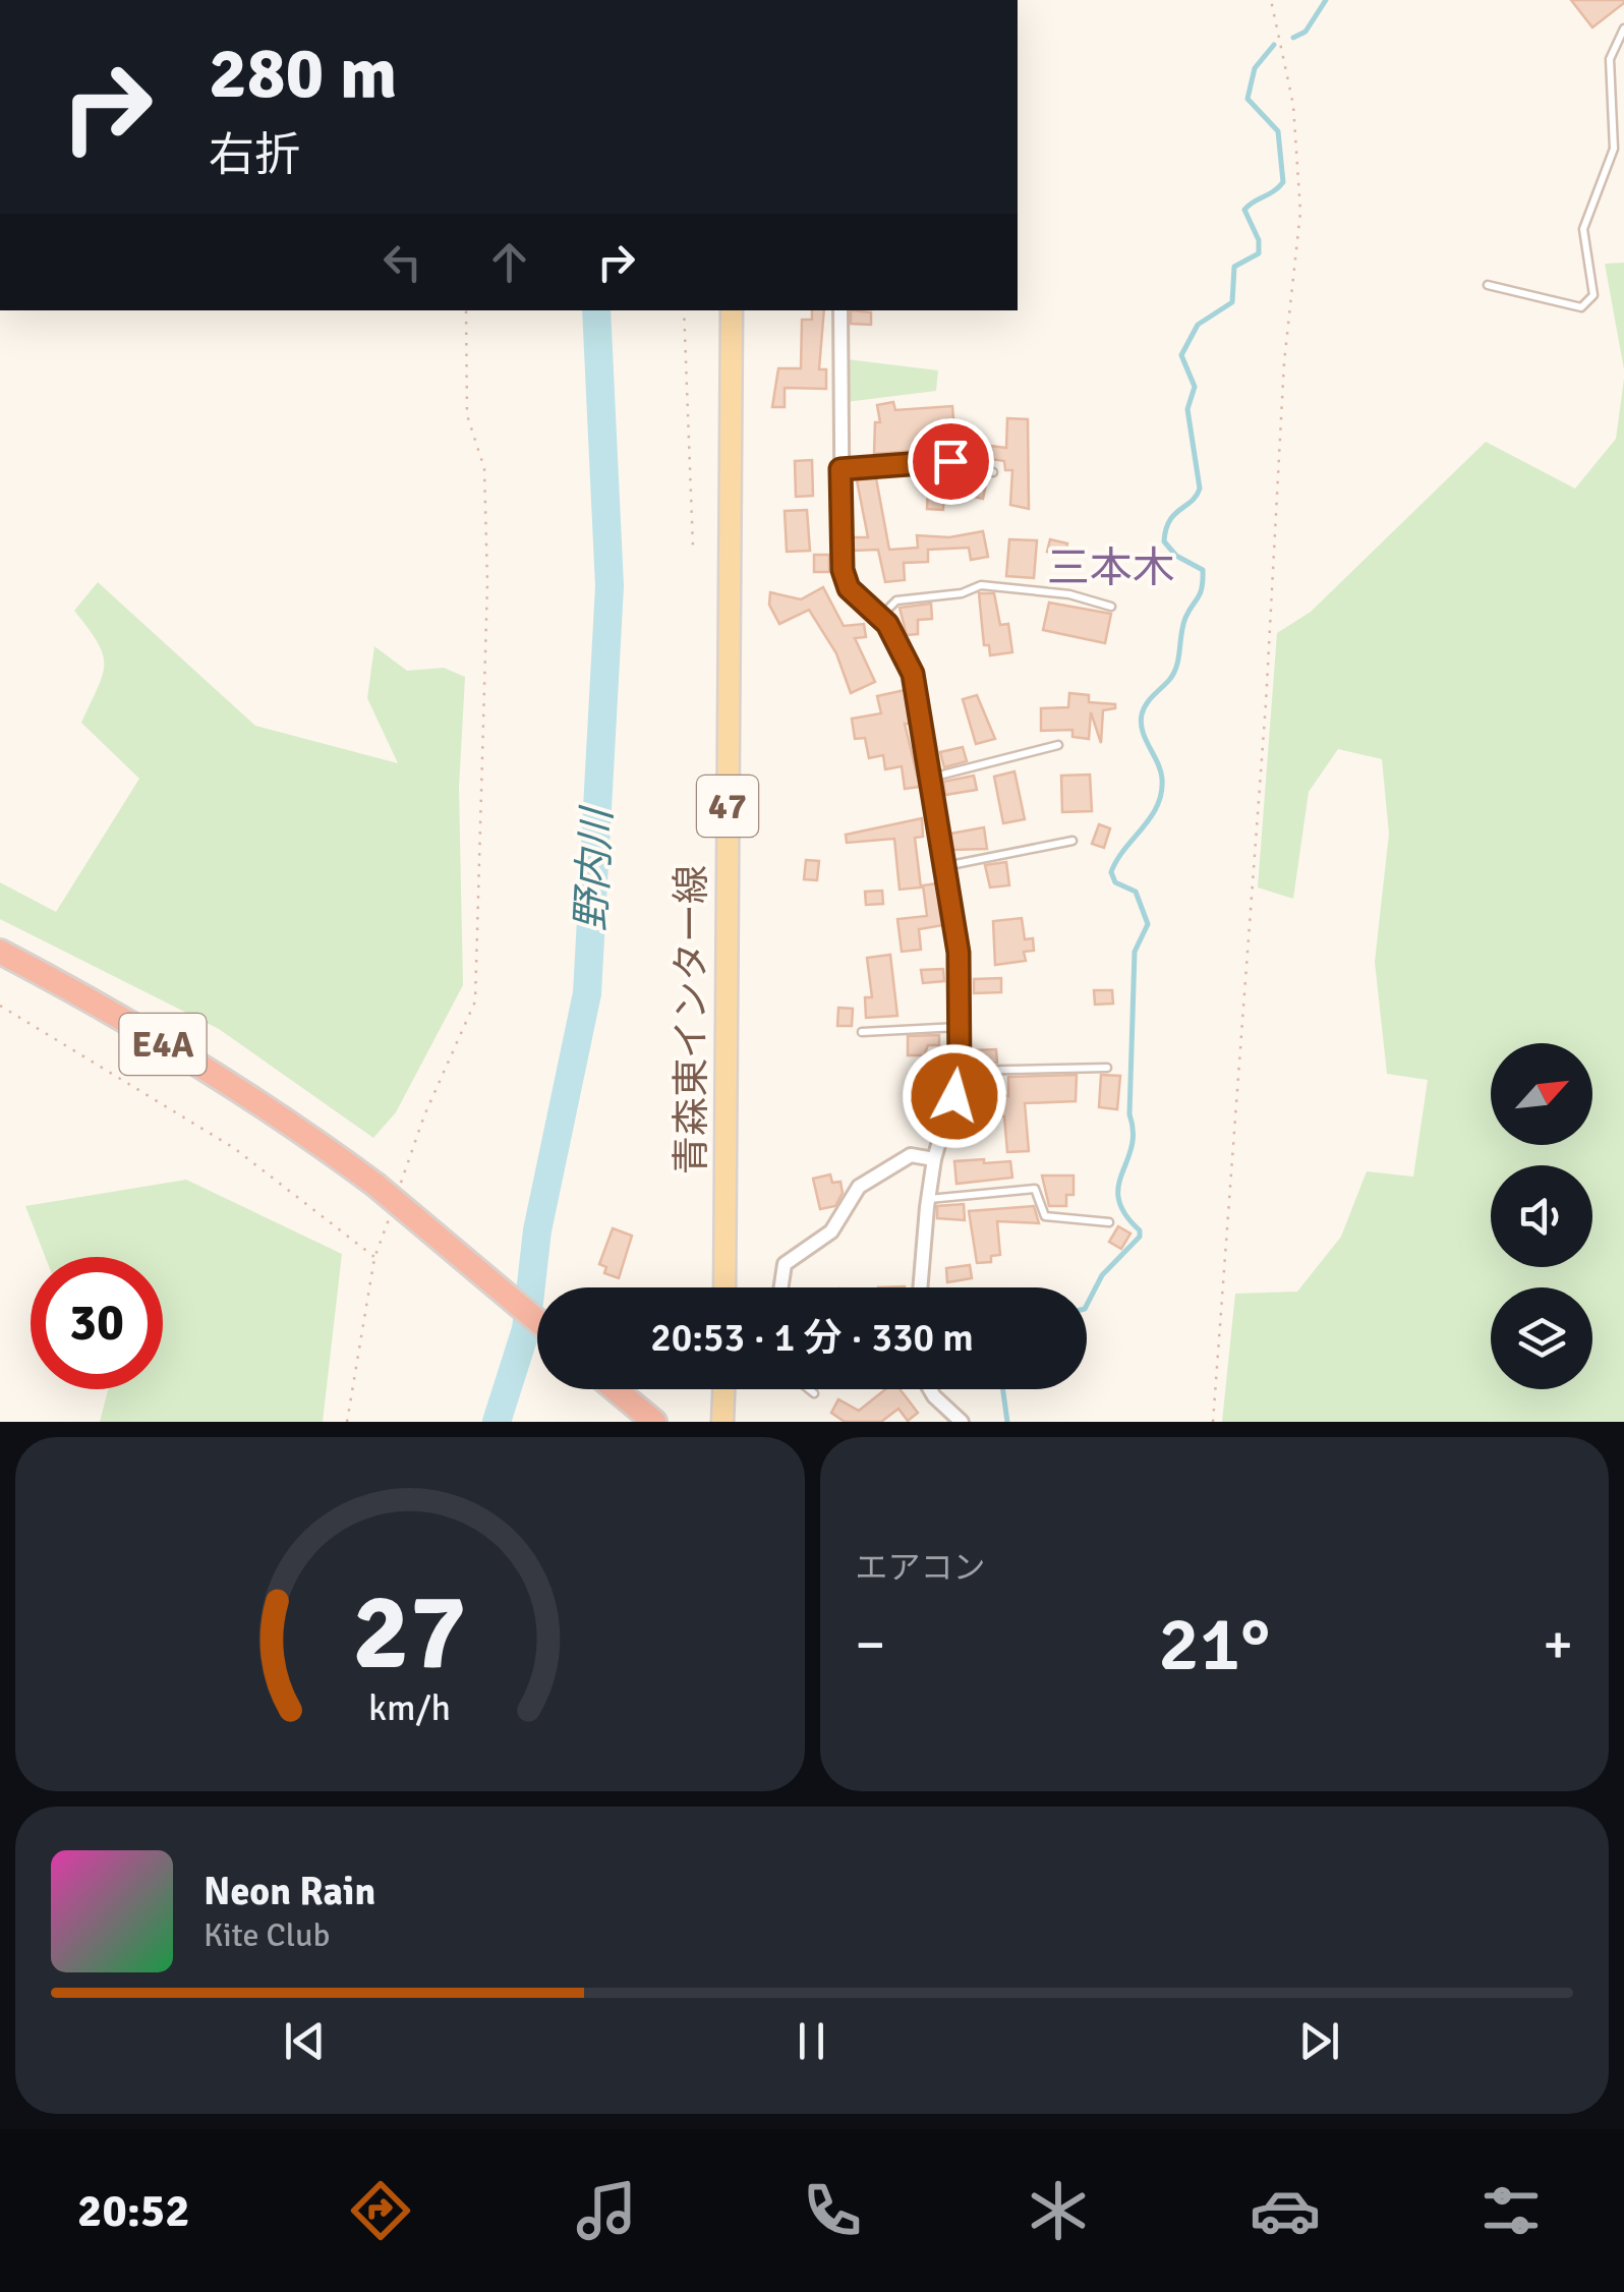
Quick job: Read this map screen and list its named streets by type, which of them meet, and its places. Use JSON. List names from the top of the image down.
{
  "streets": {
    "highway": ["E4A"],
    "main road": ["47", "青森東インター線"]
  },
  "districts": ["三本木"],
  "water": ["野内川"],
  "north": "top right",
  "page": {
    "turn": ["280 m", "右折"],
    "limit": "30",
    "trip": "20:53 · 1 分 · 330 m",
    "tile": "エアコン",
    "heat": ["−", "21°", "+"],
    "song": ["Neon Rain", "Kite Club"],
    "tabs": "20:52",
    "gauge": ["27", "km/h"]
  }
}
